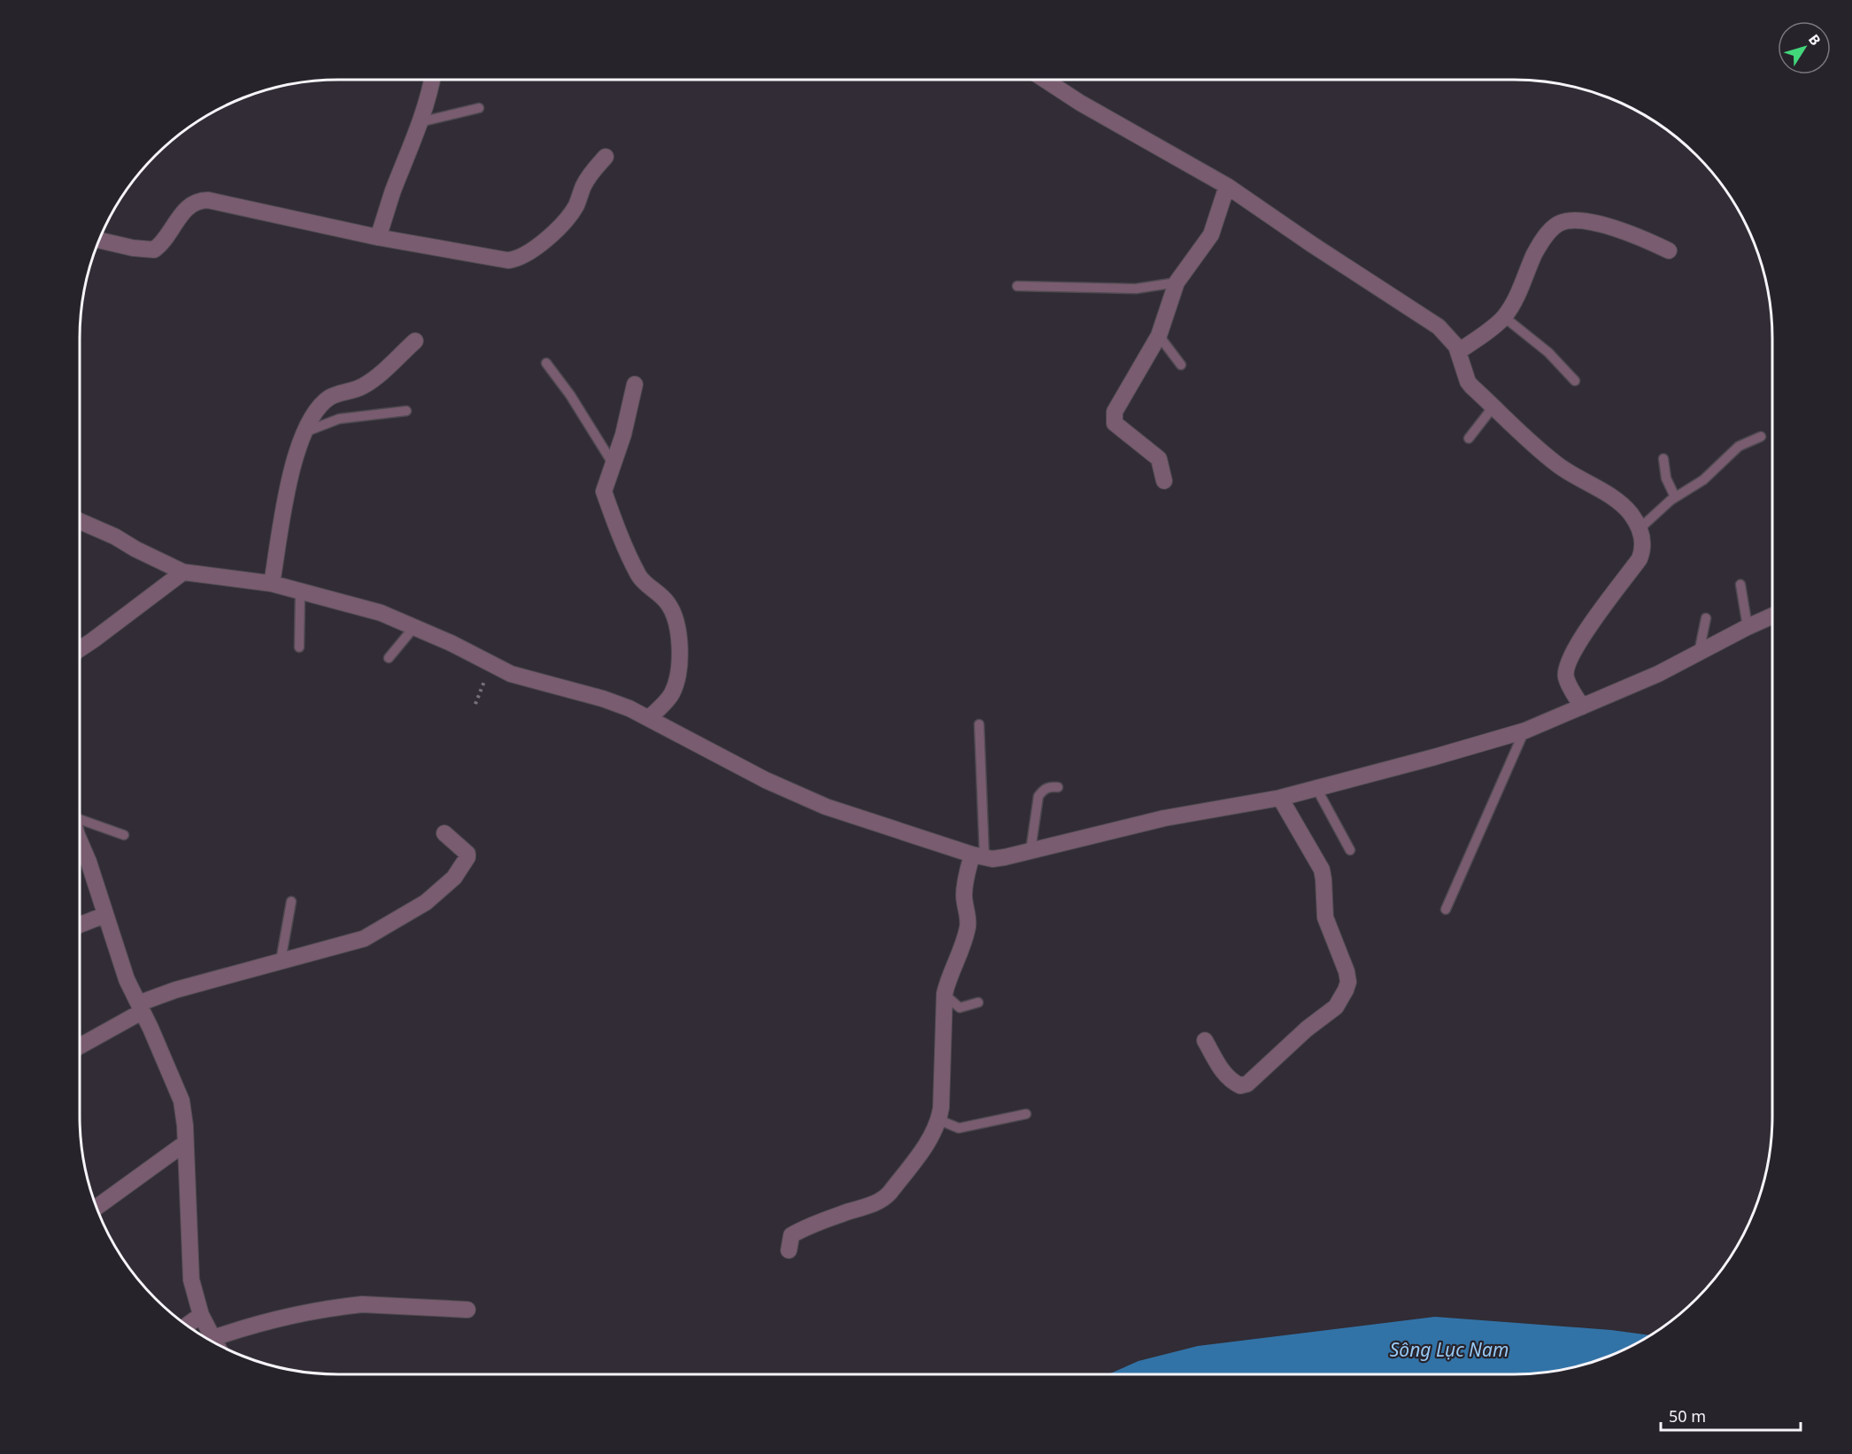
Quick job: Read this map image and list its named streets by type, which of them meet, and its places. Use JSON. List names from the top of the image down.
{
  "water": ["Sông Lục Nam"],
  "scale_bar": "50 m",
  "north": "top right"
}
